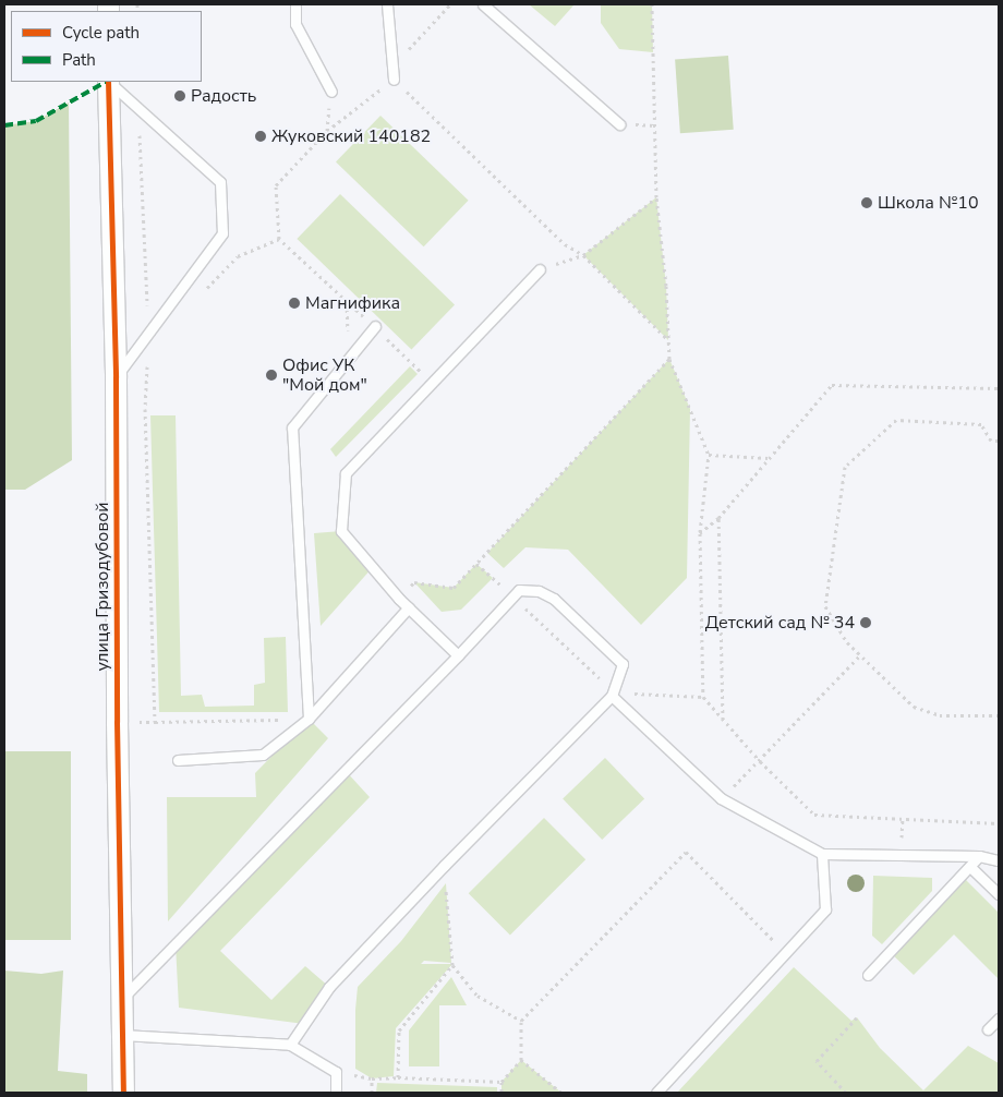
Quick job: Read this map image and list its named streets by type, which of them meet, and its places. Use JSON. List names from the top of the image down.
{
  "streets": {
    "street": ["улица Гризодубовой"]
  },
  "places": [
    "Радость",
    "Жуковский 140182",
    "Школа №10",
    "Магнифика",
    "Офис УК \"Мой дом\"",
    "Детский сад № 34"
  ],
  "legend": ["Cycle path", "Path"]
}
